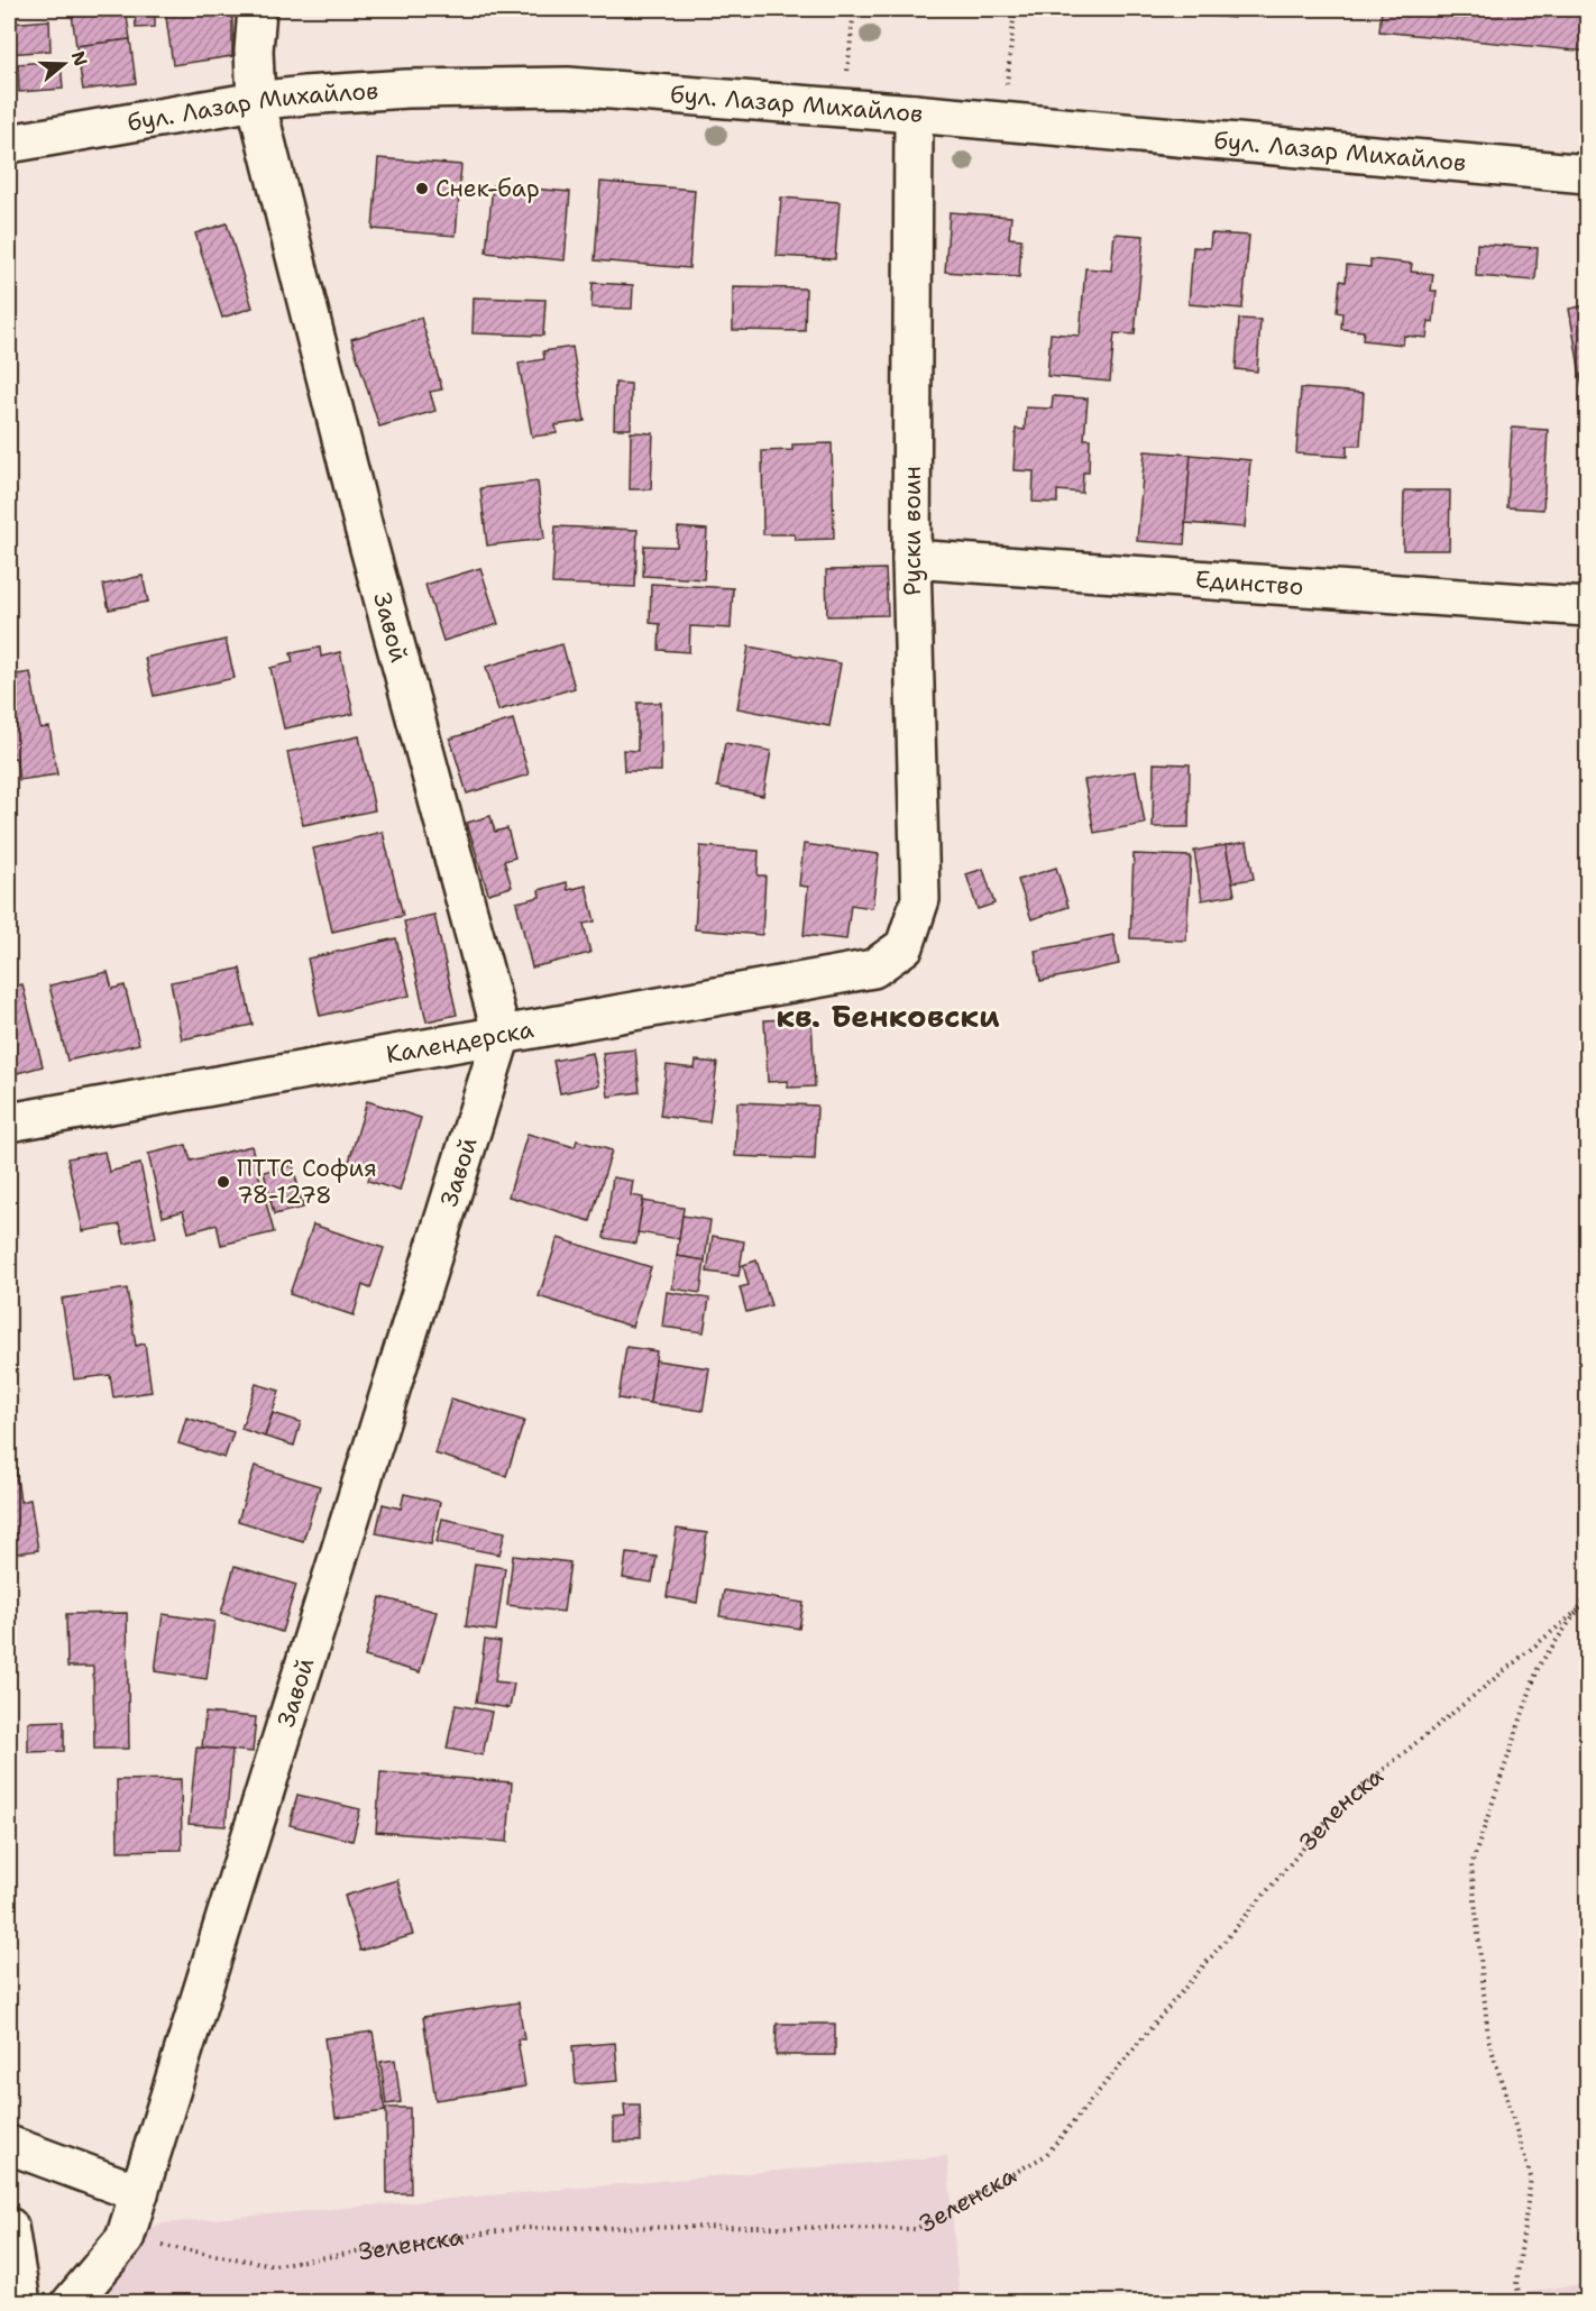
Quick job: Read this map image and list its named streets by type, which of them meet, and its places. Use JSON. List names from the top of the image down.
{
  "streets": {
    "street": [
      "бул. Лазар Михайлов",
      "Руски воин",
      "Единство",
      "Завой",
      "Календерска"
    ],
    "path": ["Зеленска"]
  },
  "crossings": [
    ["бул. Лазар Михайлов", "Руски воин"],
    ["бул. Лазар Михайлов", "Завой"],
    ["Руски воин", "Единство"],
    ["Руски воин", "Календерска"],
    ["Завой", "Календерска"],
    ["Завой", "Зеленска"]
  ],
  "districts": ["кв. Бенковски"],
  "places": ["Снек-бар", "ПТТС София 78-1278"],
  "north": "right"
}
